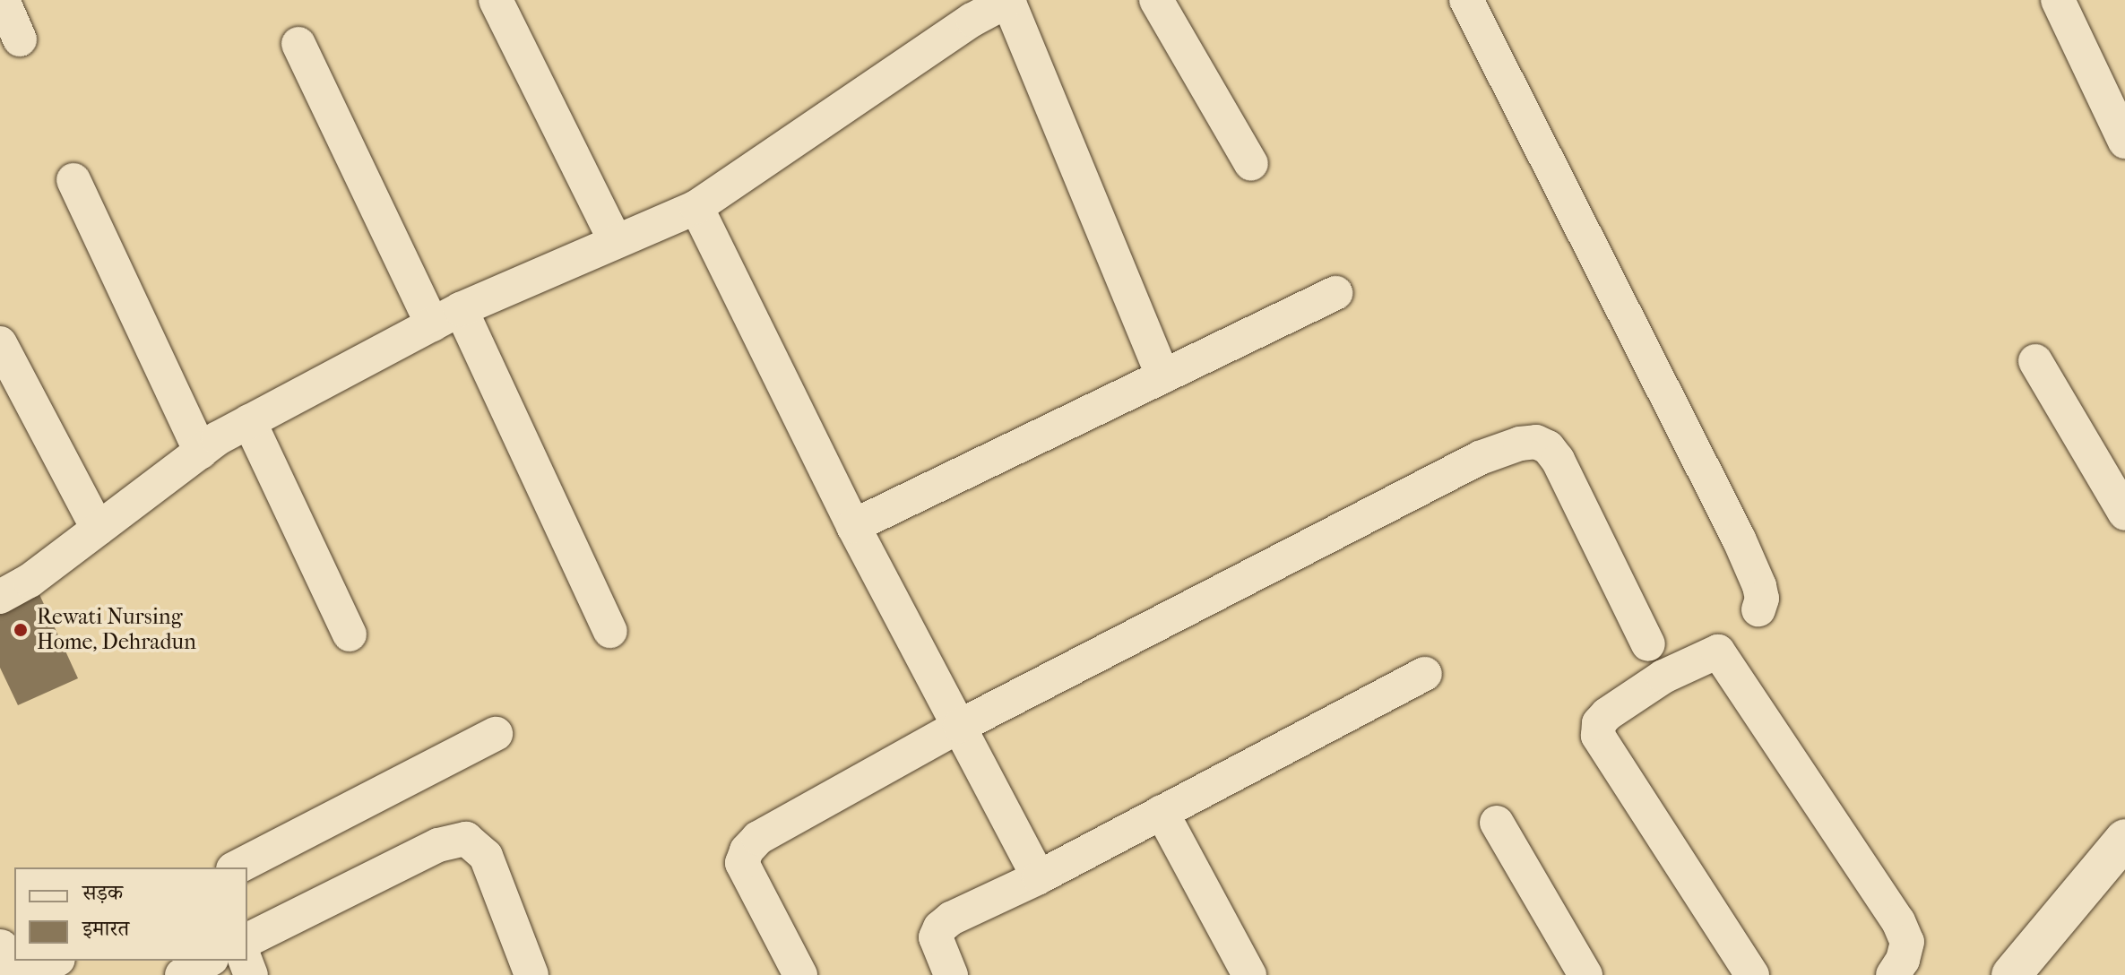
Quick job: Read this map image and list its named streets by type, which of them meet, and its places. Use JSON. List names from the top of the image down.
{
  "places": ["Rewati Nursing Home, Dehradun"],
  "legend": ["सड़क", "इमारत"]
}
